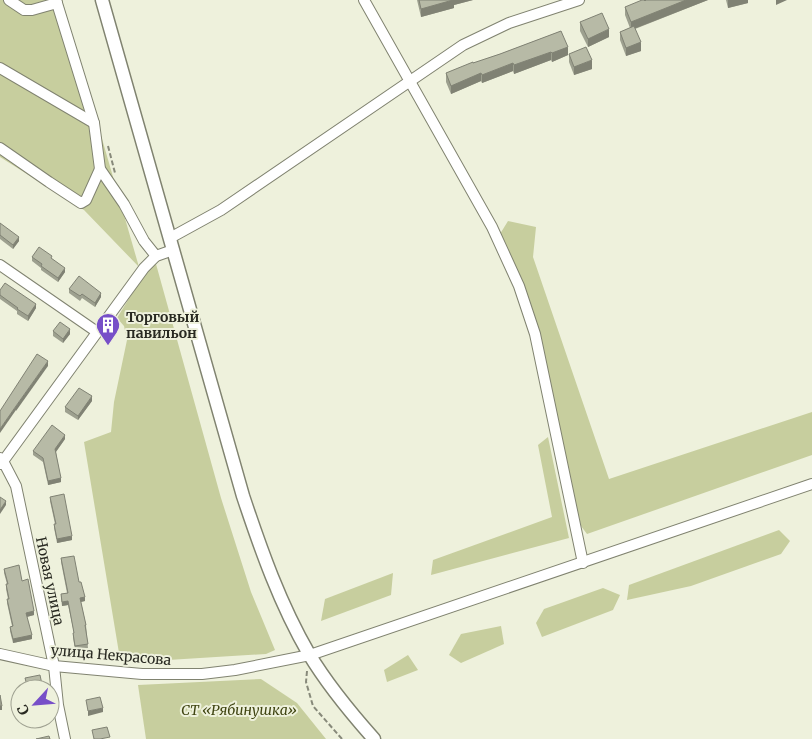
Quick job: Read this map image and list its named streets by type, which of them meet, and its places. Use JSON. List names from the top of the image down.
{
  "streets": {
    "street": ["Новая улица", "улица Некрасова"]
  },
  "crossings": [
    ["Новая улица", "улица Некрасова"]
  ],
  "parks": ["СТ «Рябинушка»"],
  "places": {
    "building": ["Торговый павильон"]
  },
  "north": "bottom left"
}
